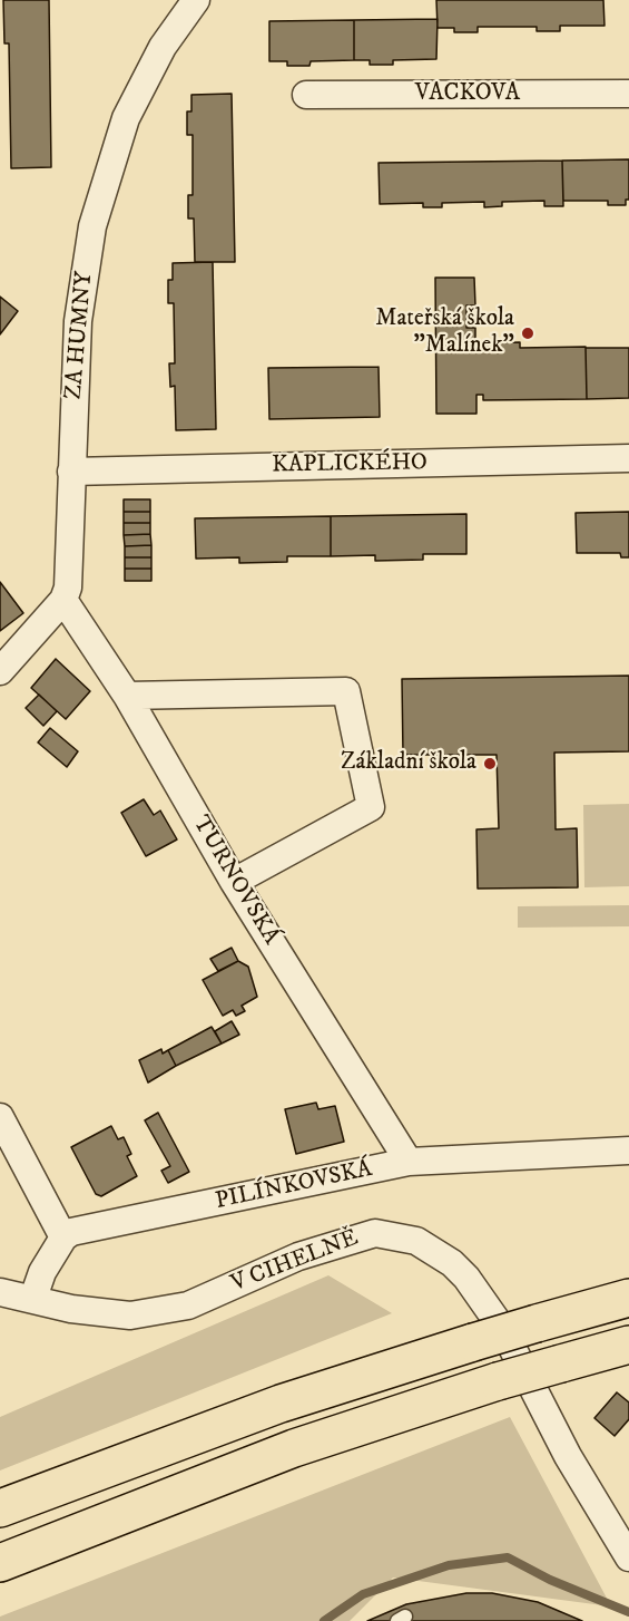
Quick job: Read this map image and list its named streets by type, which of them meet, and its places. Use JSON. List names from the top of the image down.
{
  "streets": {
    "street": [
      "VACKOVA",
      "ZA HUMNY",
      "KAPLICKÉHO",
      "TURNOVSKÁ",
      "PILÍNKOVSKÁ",
      "V CIHELNĚ"
    ]
  },
  "crossings": [
    ["ZA HUMNY", "KAPLICKÉHO"],
    ["ZA HUMNY", "TURNOVSKÁ"],
    ["TURNOVSKÁ", "PILÍNKOVSKÁ"]
  ],
  "places": ["Mateřská škola \"Malínek\"", "Základní škola"]
}
